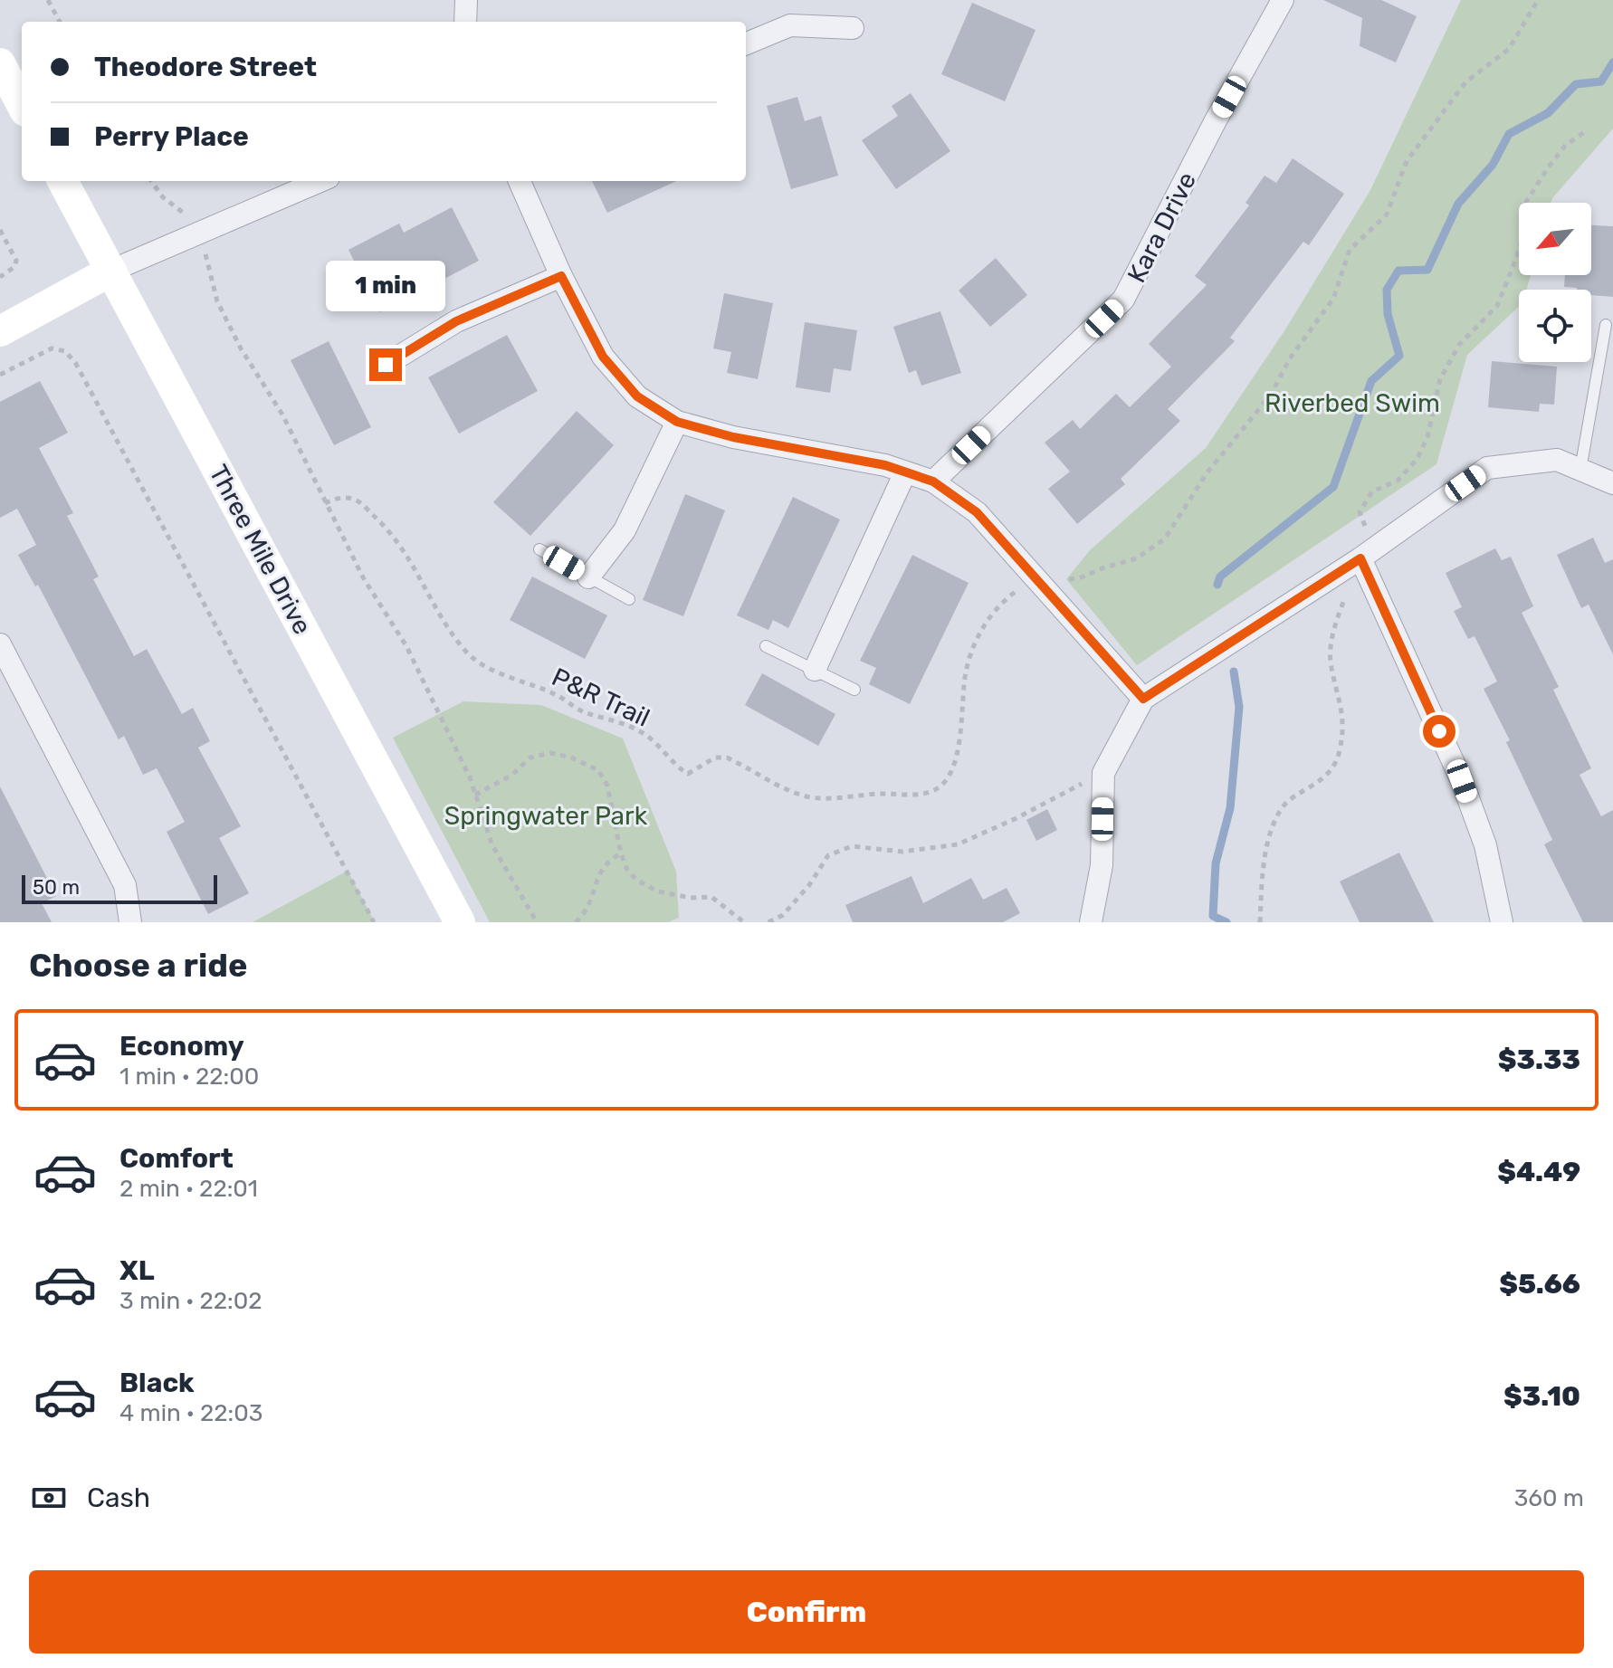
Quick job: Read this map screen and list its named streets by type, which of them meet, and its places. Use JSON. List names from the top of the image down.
{
  "streets": {
    "main road": ["Three Mile Drive"],
    "street": ["Kara Drive"],
    "path": ["P&R Trail"]
  },
  "parks": ["Riverbed Swim", "Springwater Park"],
  "scale_bar": "50 m",
  "north": "bottom left",
  "page": {
    "banner": ["Theodore Street", "Perry Place"],
    "bubble": "1 min",
    "scale": "50 m",
    "heading": "Choose a ride",
    "list": [
      {
        "name": "Economy",
        "note": "1 min · 22:00",
        "value": "$3.33"
      },
      {
        "name": "Comfort",
        "note": "2 min · 22:01",
        "value": "$4.49"
      },
      {
        "name": "XL",
        "note": "3 min · 22:02",
        "value": "$5.66"
      },
      {
        "name": "Black",
        "note": "4 min · 22:03",
        "value": "$3.10"
      }
    ],
    "pay": ["Cash", "360 m"],
    "buttons": "Confirm"
  }
}
